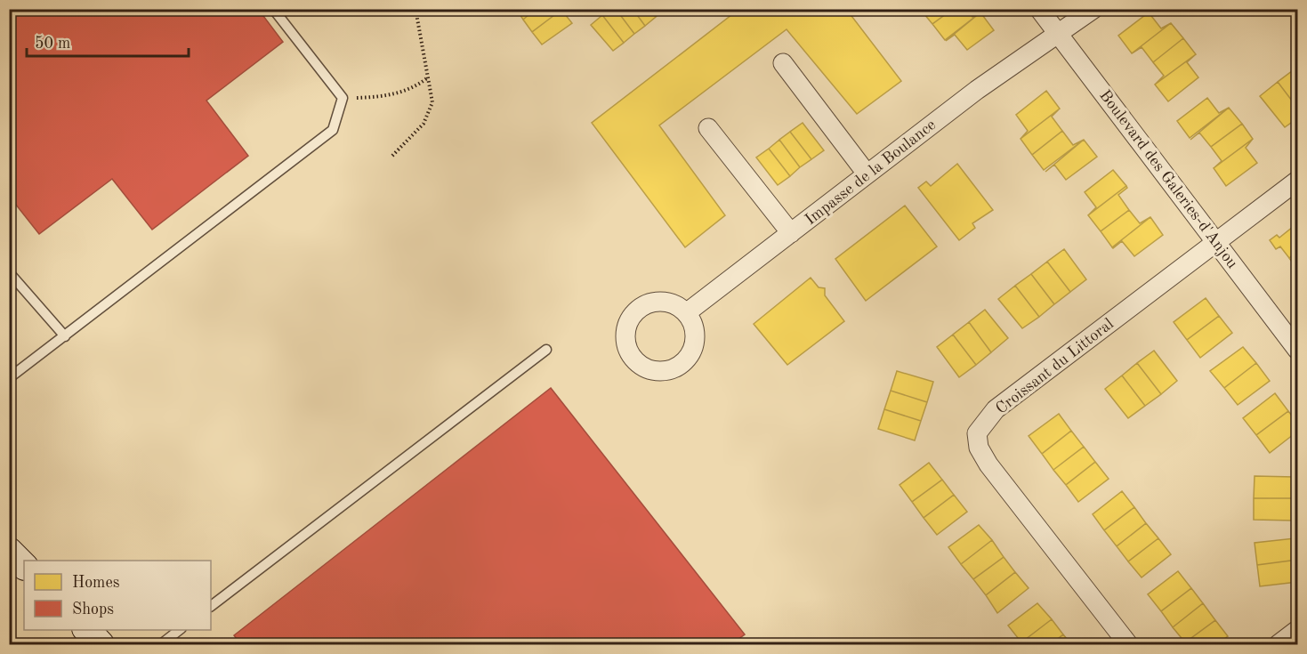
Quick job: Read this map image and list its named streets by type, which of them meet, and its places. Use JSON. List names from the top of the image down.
{
  "streets": {
    "street": ["Impasse de la Boulance", "Boulevard des Galeries-d'Anjou", "Croissant du Littoral"]
  },
  "crossings": [
    ["Impasse de la Boulance", "Boulevard des Galeries-d'Anjou"],
    ["Boulevard des Galeries-d'Anjou", "Croissant du Littoral"]
  ],
  "legend": ["Homes", "Shops"],
  "scale_bar": "50 m"
}
